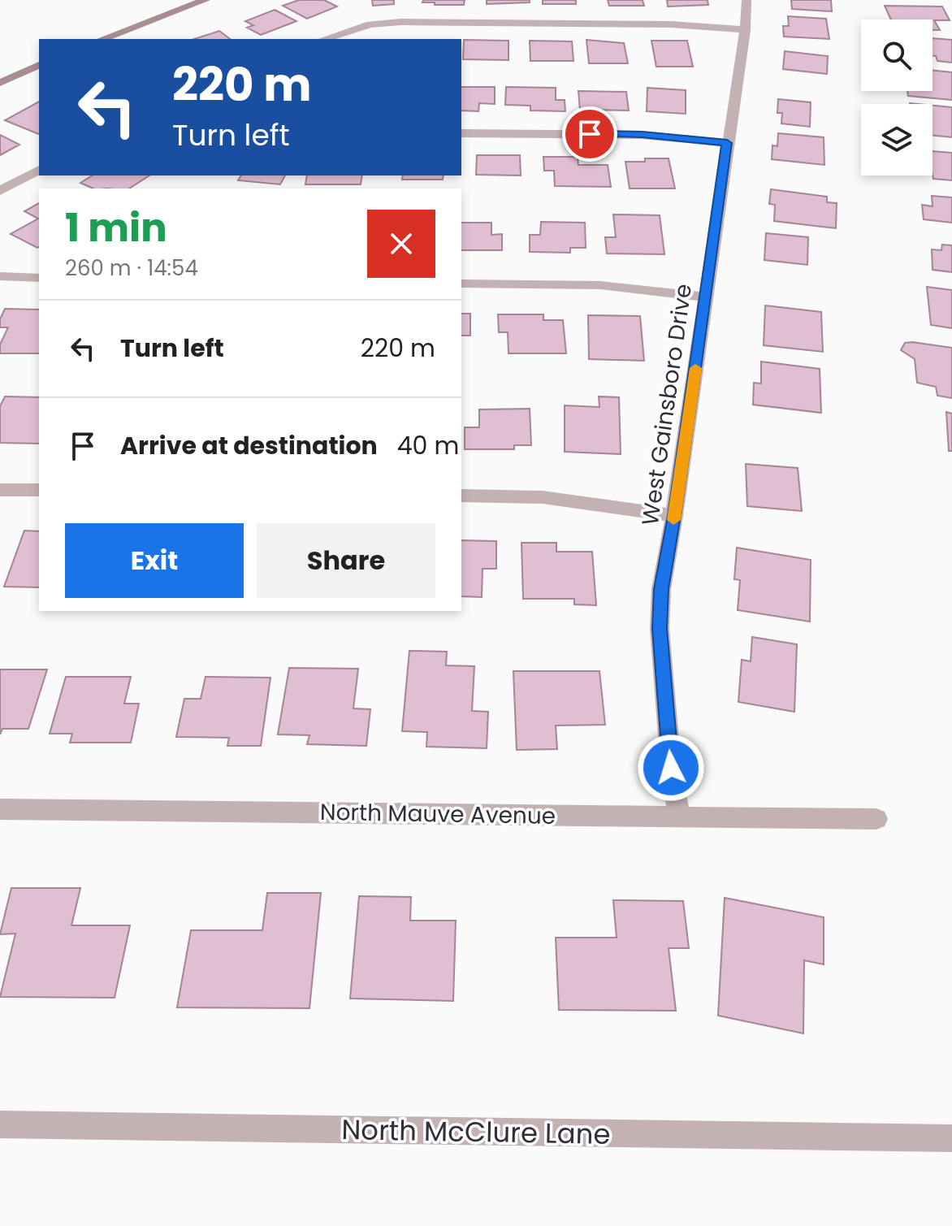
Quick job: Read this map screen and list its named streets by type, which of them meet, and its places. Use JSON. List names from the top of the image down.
{
  "streets": {
    "street": ["West Gainsboro Drive", "North Mauve Avenue", "North McClure Lane"]
  },
  "crossings": [
    ["West Gainsboro Drive", "North Mauve Avenue"]
  ],
  "page": {
    "turn": ["220 m", "Turn left"],
    "heading": ["1 min", "260 m · 14:54"],
    "list": [
      {
        "name": "Turn left",
        "value": "220 m"
      },
      {
        "name": "Arrive at destination",
        "value": "40 m"
      }
    ],
    "buttons": ["Exit", "Share"]
  }
}
